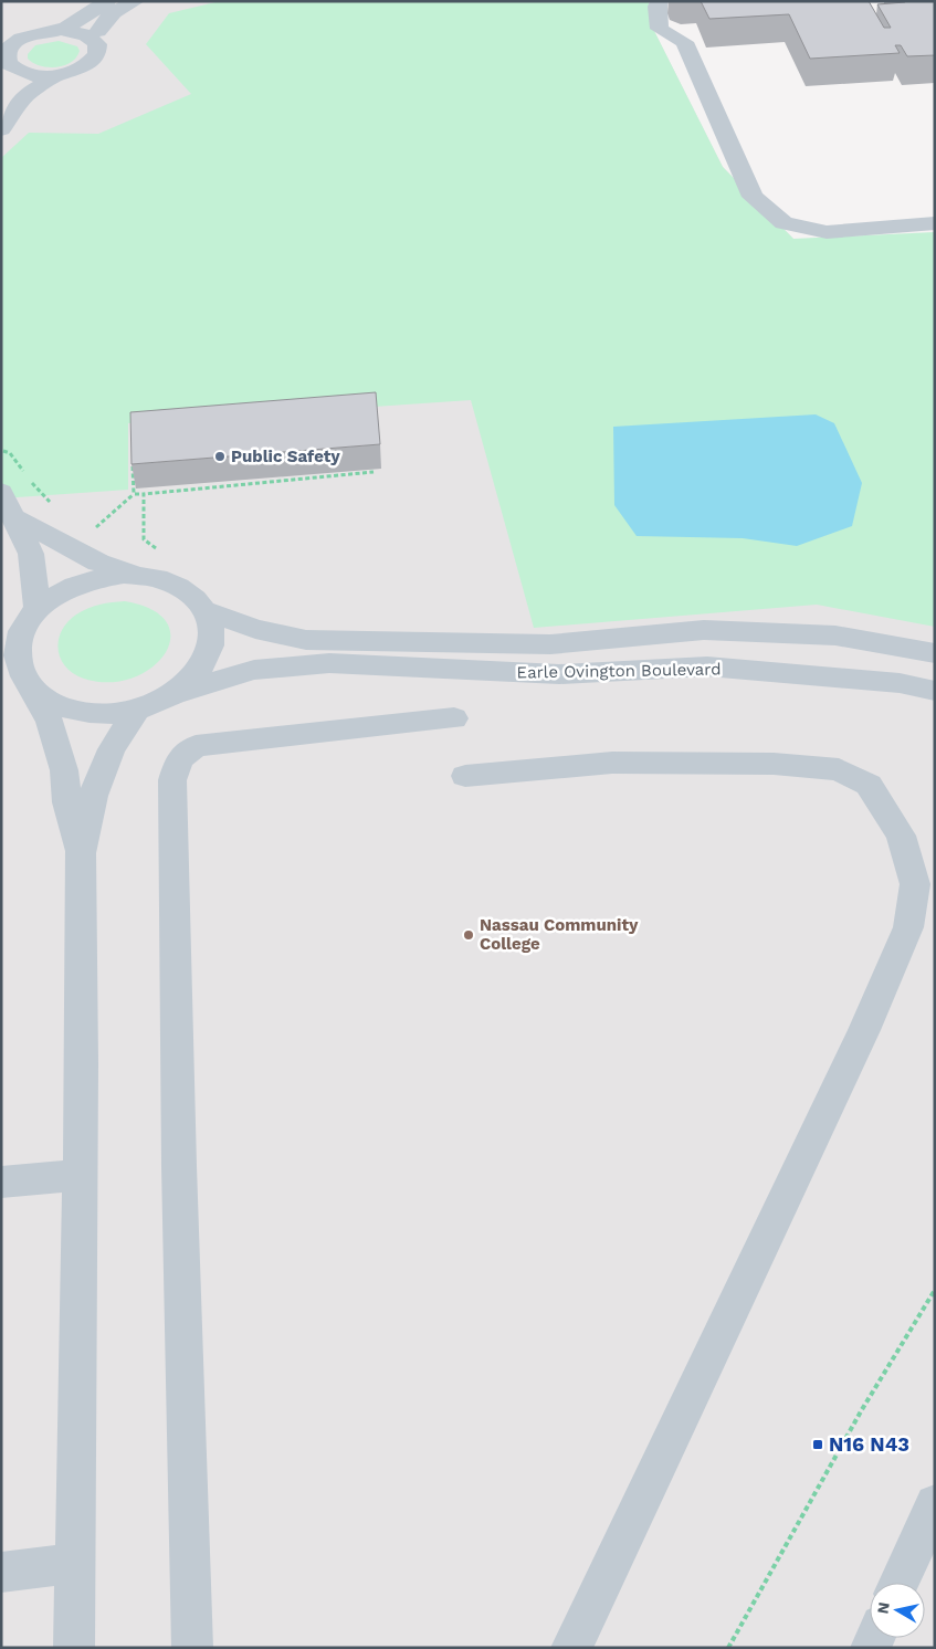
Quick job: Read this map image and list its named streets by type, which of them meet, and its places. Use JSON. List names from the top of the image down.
{
  "streets": {
    "street": ["Earle Ovington Boulevard"]
  },
  "places": {
    "other": ["Public Safety", "Nassau Community College"],
    "transit": ["N16 N43"]
  },
  "north": "left"
}
